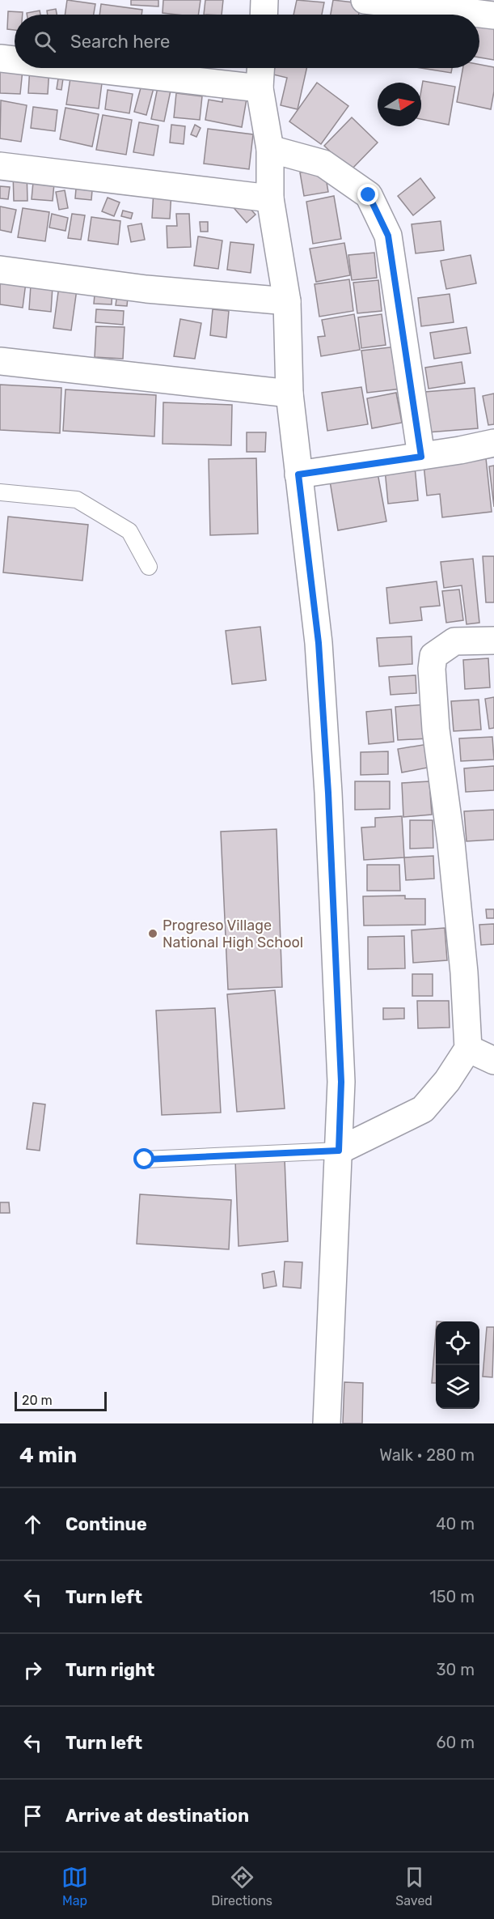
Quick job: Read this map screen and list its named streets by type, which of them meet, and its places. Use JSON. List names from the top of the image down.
{
  "places": ["Progreso Village National High School"],
  "scale_bar": "20 m",
  "north": "right",
  "page": {
    "search": "Search here",
    "scale": "20 m",
    "heading": ["4 min", "Walk · 280 m"],
    "list": [
      ["Continue", "40 m"],
      ["Turn left", "150 m"],
      ["Turn right", "30 m"],
      ["Turn left", "60 m"],
      "Arrive at destination"
    ],
    "nav": ["Map", "Directions", "Saved"]
  }
}
